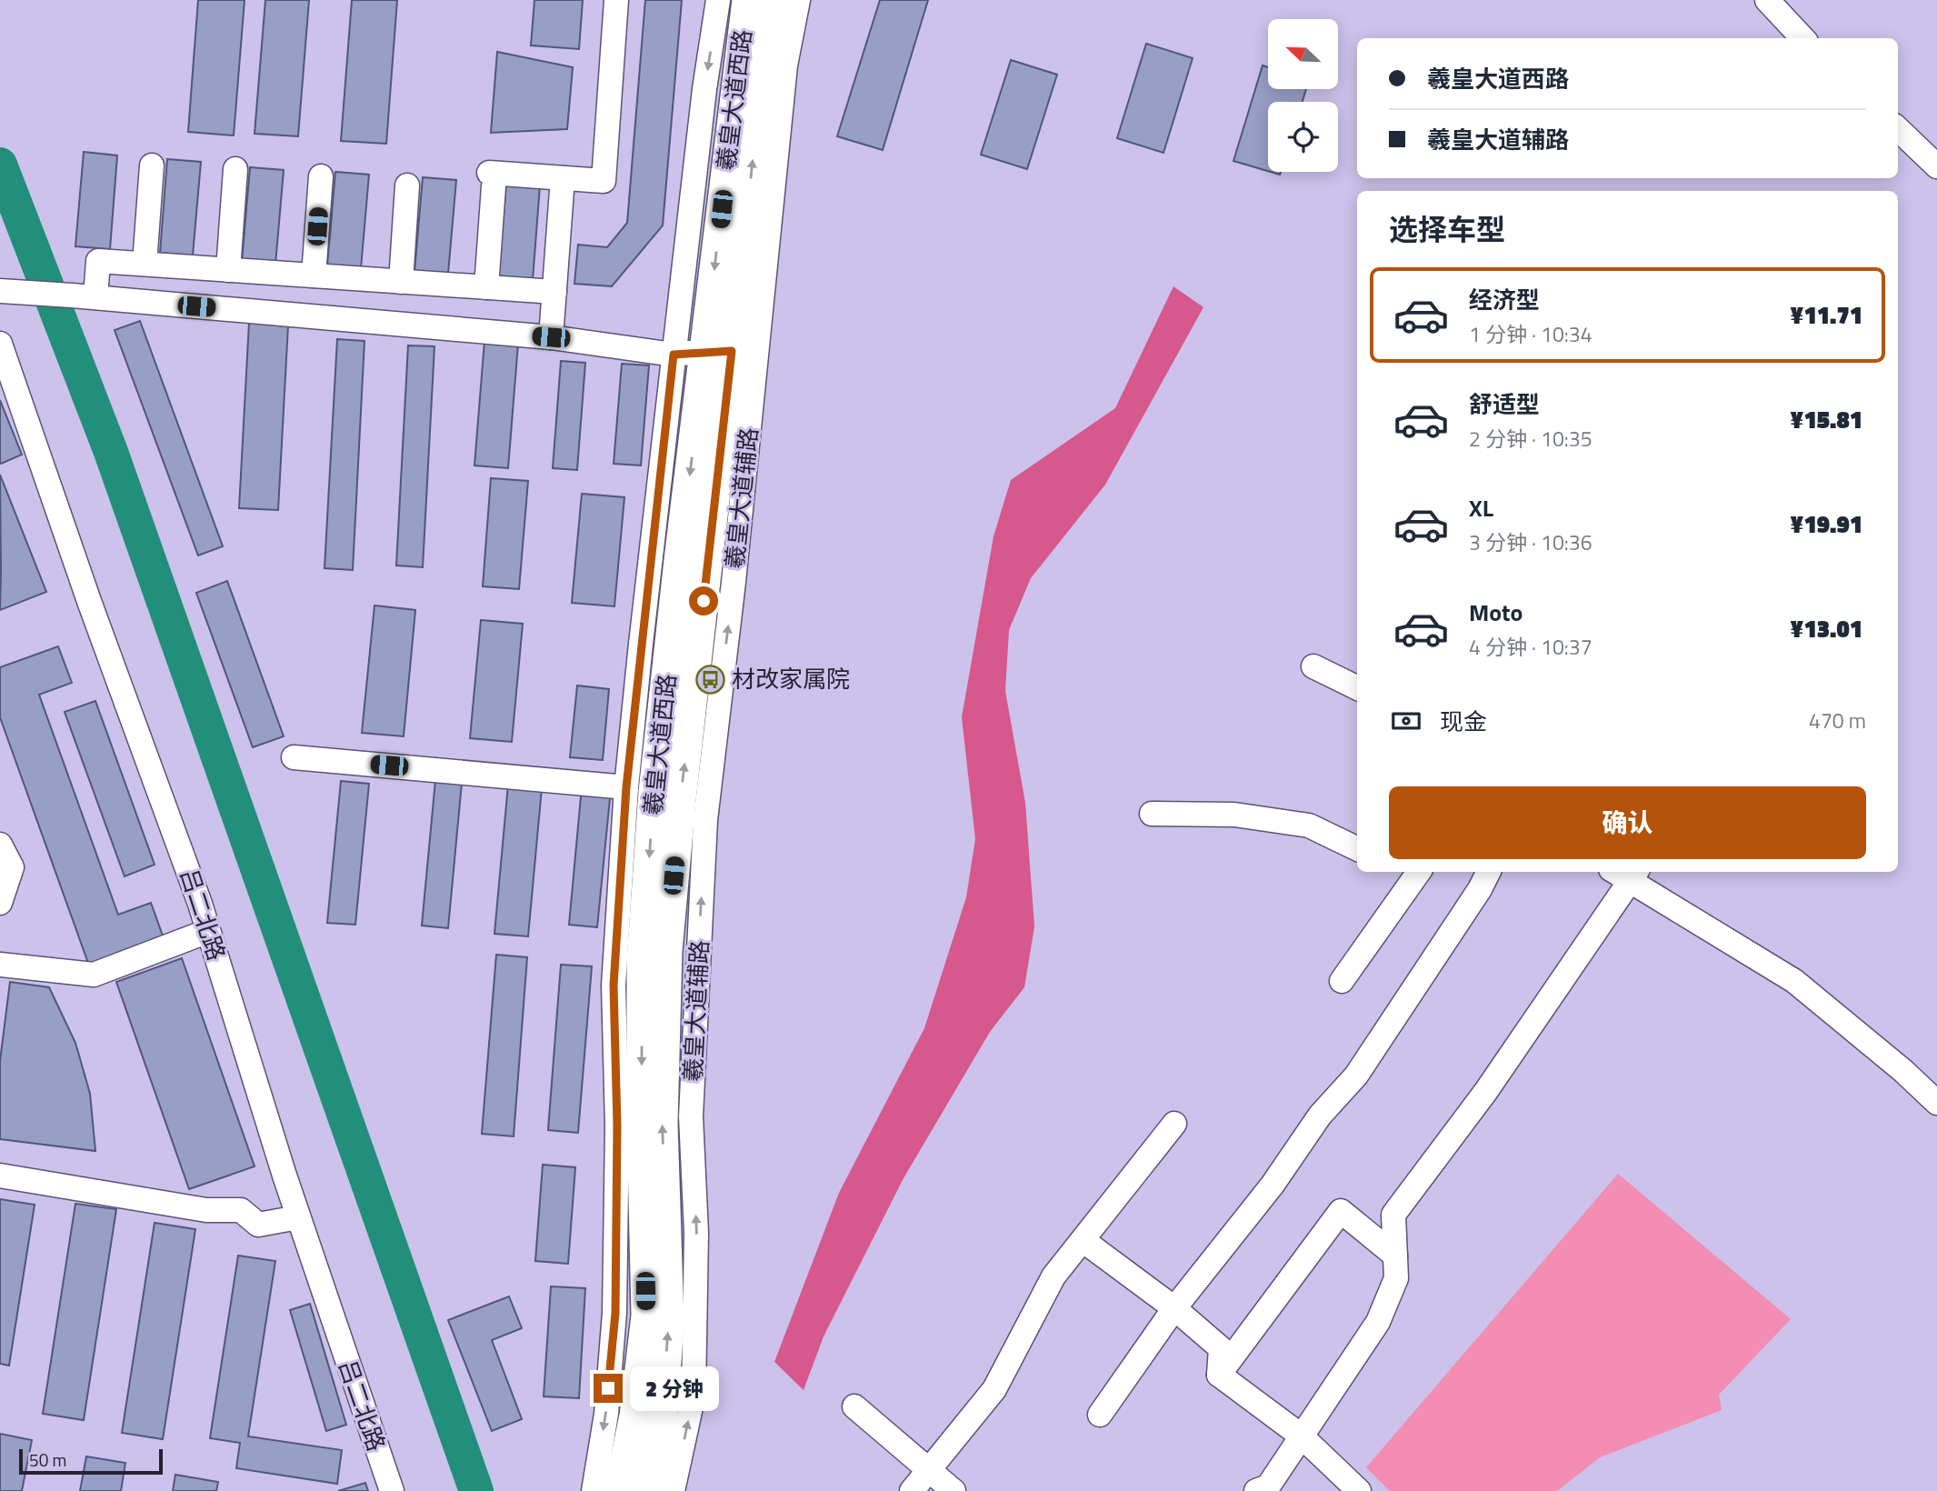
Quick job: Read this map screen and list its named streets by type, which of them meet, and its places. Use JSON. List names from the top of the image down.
{
  "streets": {
    "main road": ["羲皇大道西路"],
    "street": ["羲皇大道辅路", "吕二北路"]
  },
  "places": {
    "bus stop": ["材改家属院"]
  },
  "scale_bar": "50 m",
  "north": "top left",
  "page": {
    "banner": ["羲皇大道西路", "羲皇大道辅路"],
    "heading": "选择车型",
    "list": [
      {
        "name": "经济型",
        "note": "1 分钟 · 10:34",
        "value": "¥11.71"
      },
      {
        "name": "舒适型",
        "note": "2 分钟 · 10:35",
        "value": "¥15.81"
      },
      {
        "name": "XL",
        "note": "3 分钟 · 10:36",
        "value": "¥19.91"
      },
      {
        "name": "Moto",
        "note": "4 分钟 · 10:37",
        "value": "¥13.01"
      }
    ],
    "pay": ["现金", "470 m"],
    "buttons": "确认",
    "bubble": "2 分钟",
    "scale": "50 m"
  }
}
